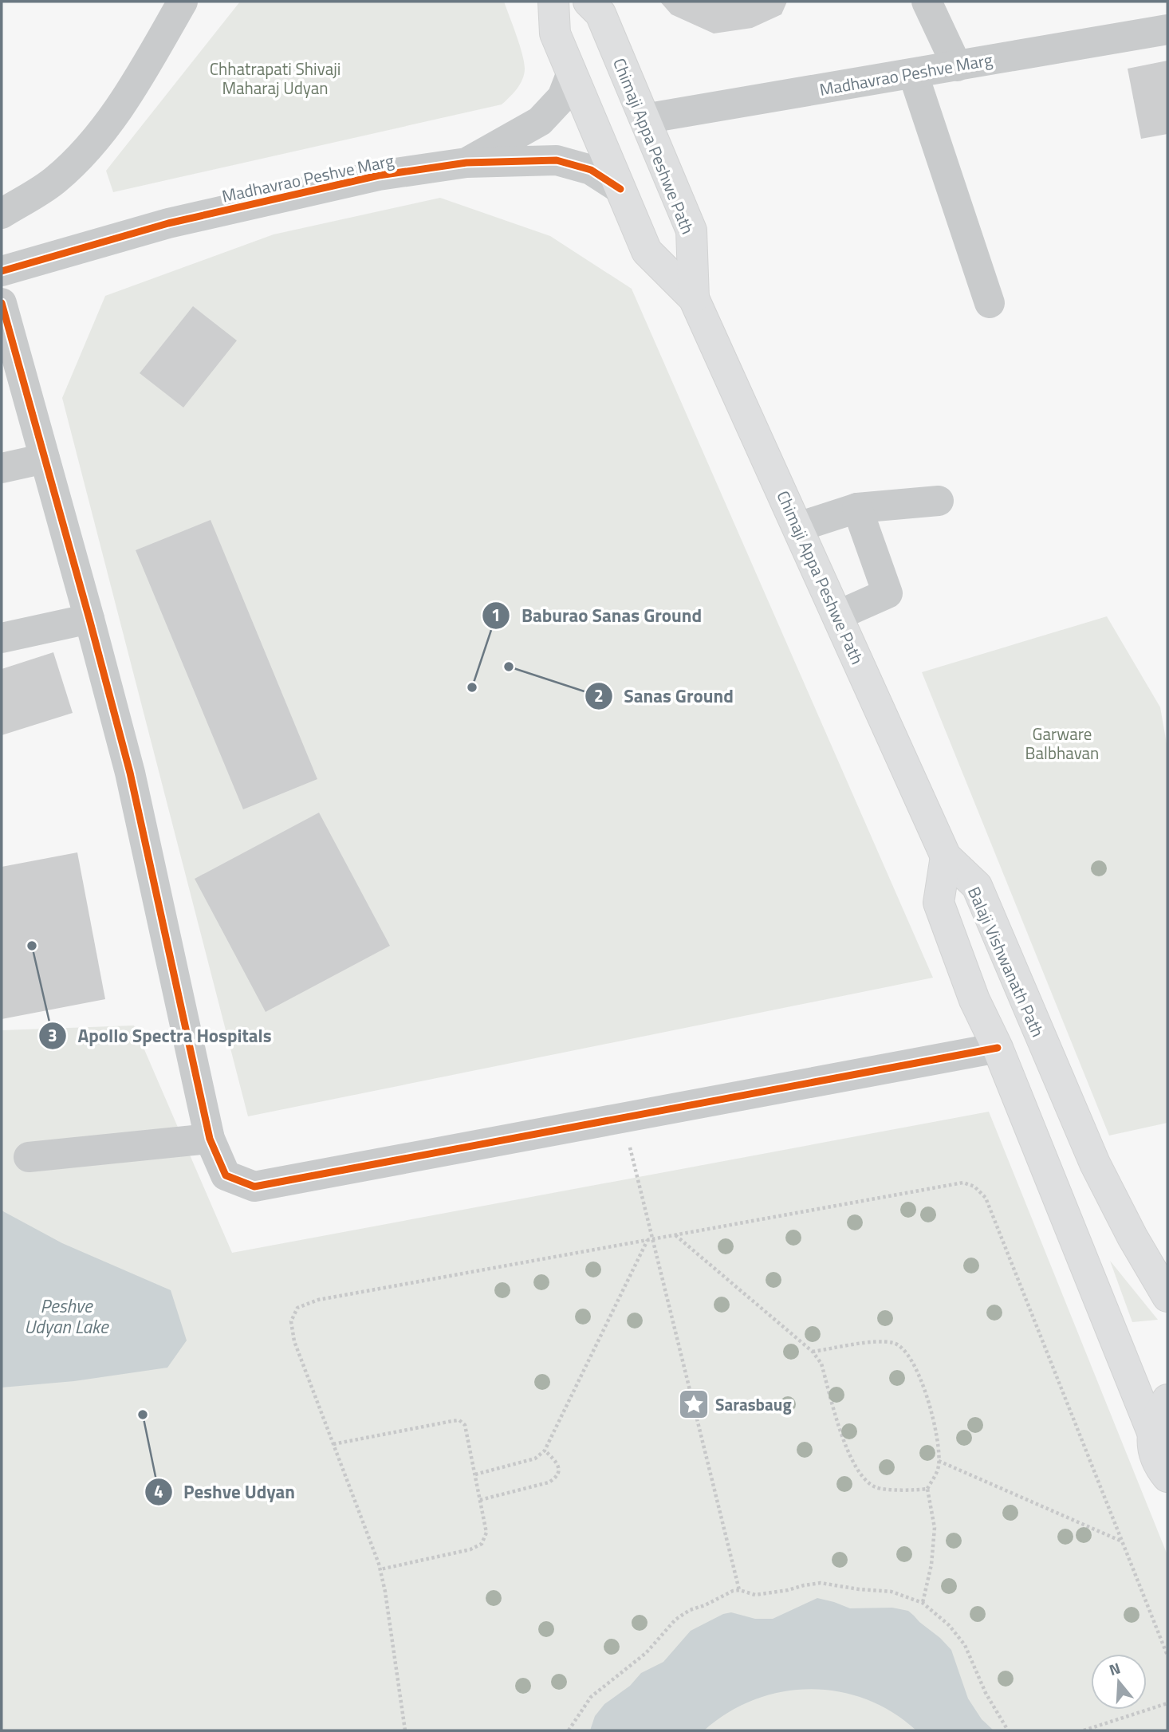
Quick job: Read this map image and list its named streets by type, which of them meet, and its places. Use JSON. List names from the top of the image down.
{
  "streets": {
    "highway": ["Chimaji Appa Peshwe Path", "Balaji Vishwanath Path"],
    "street": ["Madhavrao Peshve Marg"]
  },
  "crossings": [
    ["Madhavrao Peshve Marg", "Chimaji Appa Peshwe Path"],
    ["Chimaji Appa Peshwe Path", "Balaji Vishwanath Path"]
  ],
  "water": ["Peshve Udyan Lake"],
  "parks": ["Chhatrapati Shivaji Maharaj Udyan", "Garware Balbhavan"],
  "places": {
    "other": [
      "Sanas Ground",
      "Baburao Sanas Ground",
      "Apollo Spectra Hospitals",
      "Peshve Udyan"
    ],
    "place": ["Sarasbaug"]
  },
  "north": "top"
}
